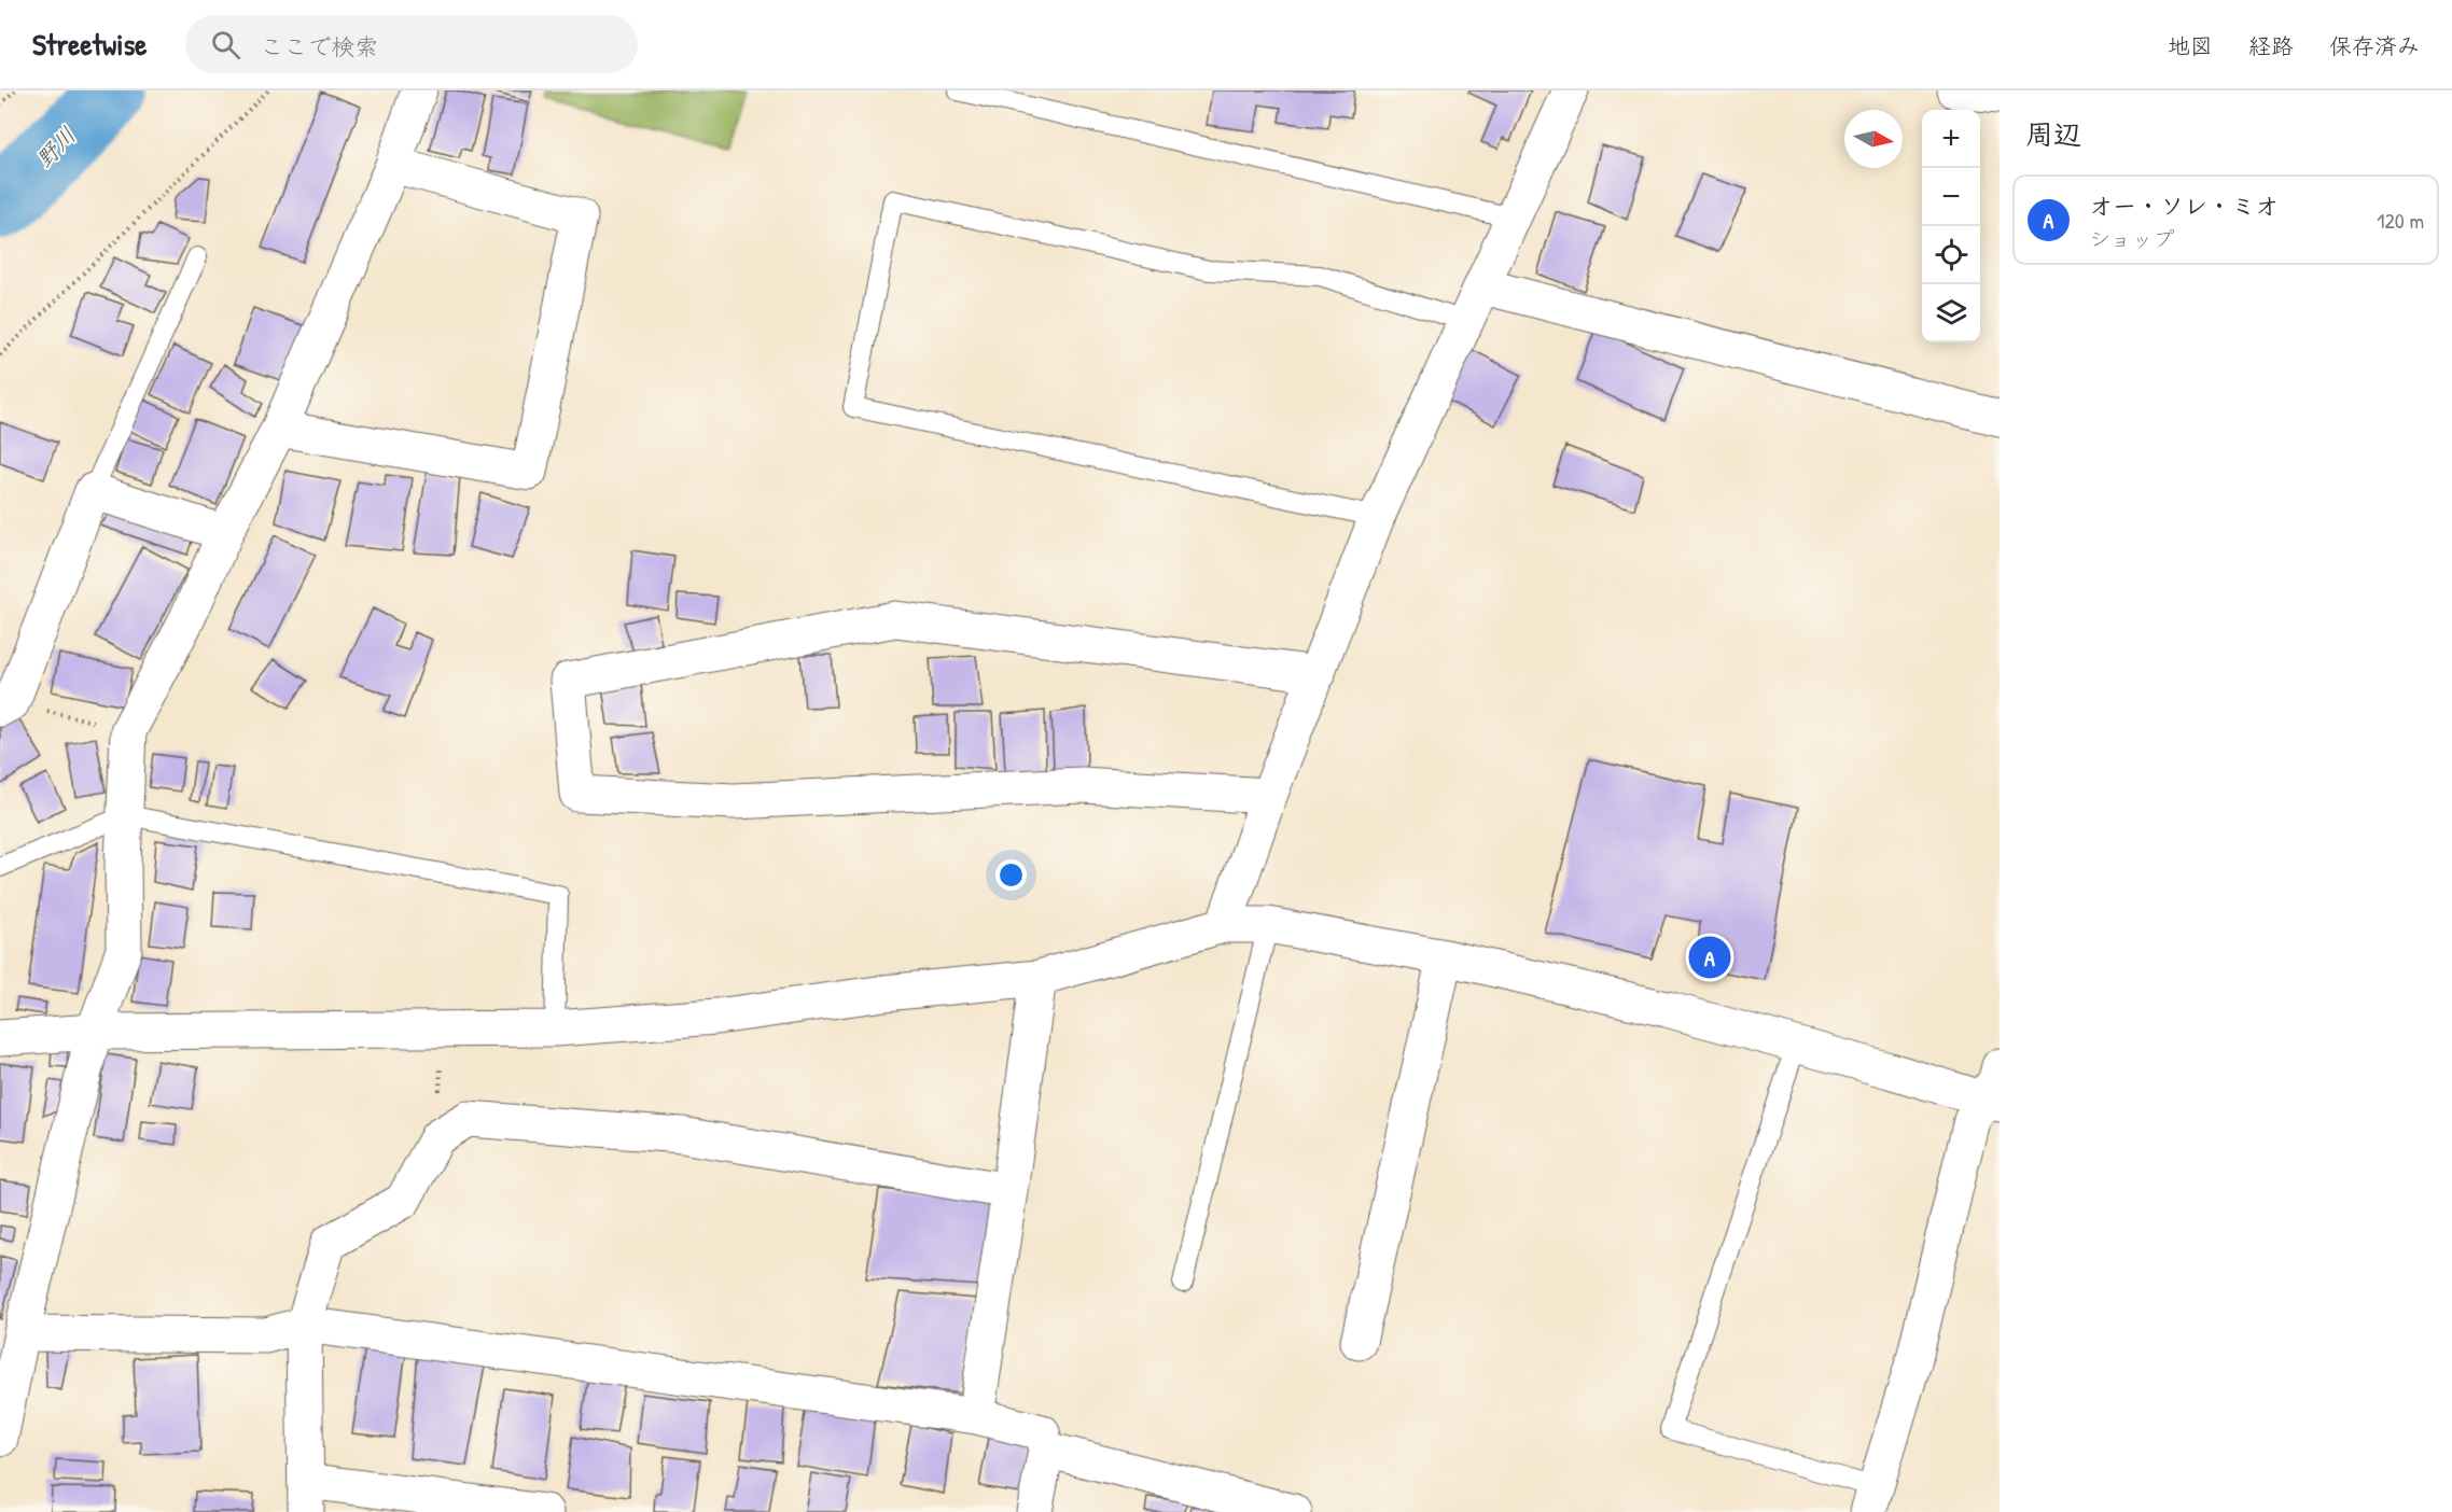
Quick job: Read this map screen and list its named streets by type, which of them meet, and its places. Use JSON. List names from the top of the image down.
{
  "water": ["野川"],
  "north": "right",
  "page": {
    "header": "Streetwise",
    "search": "ここで検索",
    "nav": ["地図", "経路", "保存済み"],
    "heading": "周辺",
    "map_buttons": ["+", "−"],
    "list": [
      {
        "mark": "A",
        "name": "オー・ソレ・ミオ",
        "note": "ショップ",
        "value": "120 m"
      }
    ],
    "pins": "A"
  }
}
